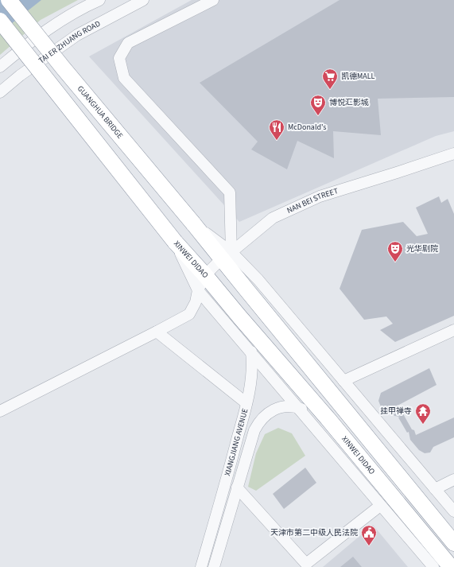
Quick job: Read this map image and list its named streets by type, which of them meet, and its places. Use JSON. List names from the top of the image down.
{
  "streets": {
    "highway": ["GUANGHUA BRIDGE", "XINWEI DIDAO"],
    "street": ["TAI ER ZHUANG ROAD", "NAN BEI STREET", "XIANGJIANG AVENUE"]
  },
  "crossings": [
    ["GUANGHUA BRIDGE", "NAN BEI STREET"],
    ["NAN BEI STREET", "XINWEI DIDAO"],
    ["XINWEI DIDAO", "XIANGJIANG AVENUE"]
  ],
  "places": {
    "supermarket": ["凯德MALL"],
    "theatre": ["博悦汇影城", "光华剧院"],
    "restaurant": ["McDonald's"],
    "temple": ["挂甲禅寺"],
    "public building": ["天津市第二中级人民法院"]
  }
}
